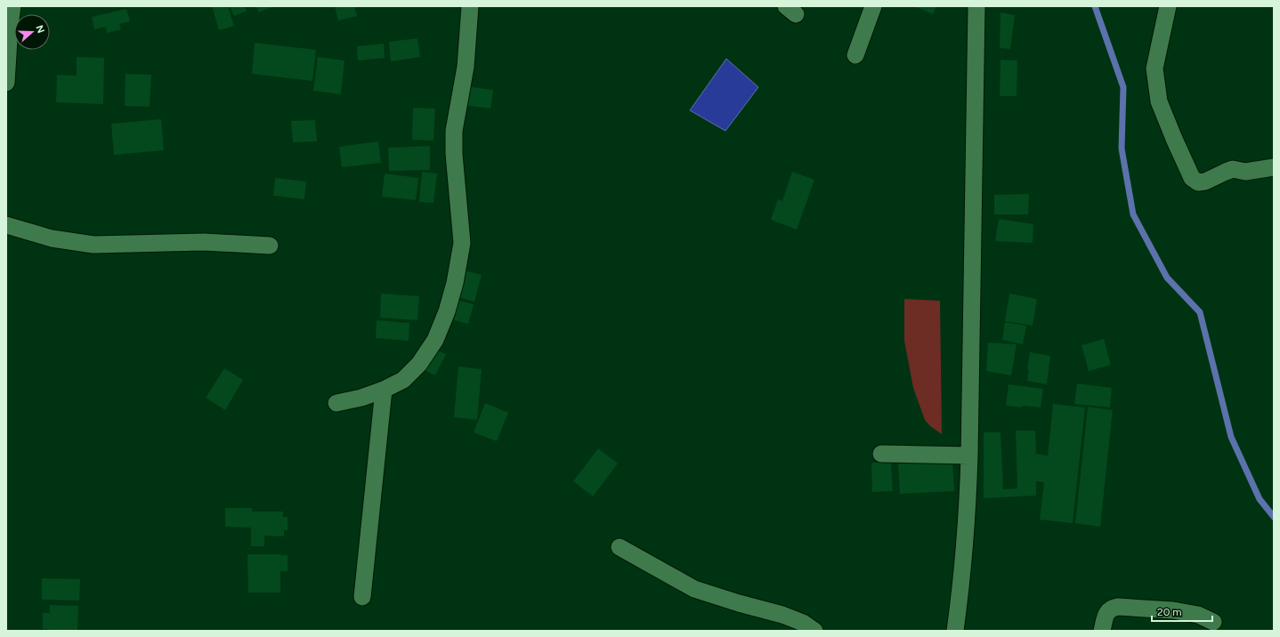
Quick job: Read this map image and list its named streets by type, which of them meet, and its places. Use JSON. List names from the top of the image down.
{
  "scale_bar": "20 m",
  "north": "right"
}
